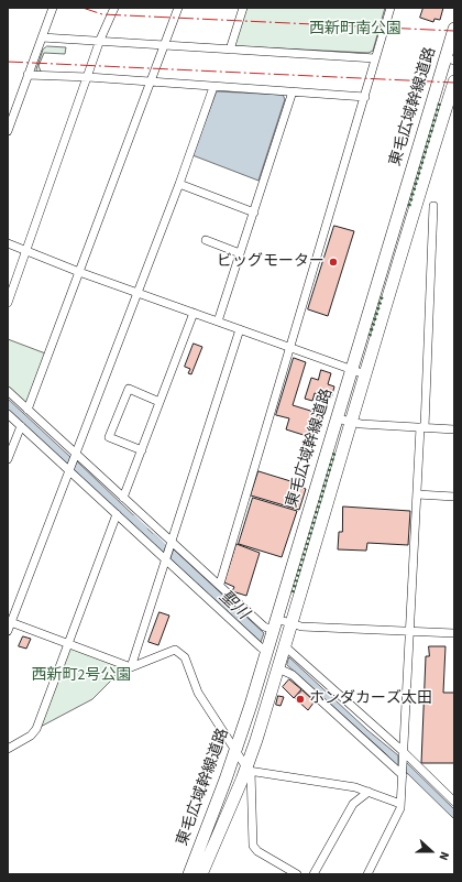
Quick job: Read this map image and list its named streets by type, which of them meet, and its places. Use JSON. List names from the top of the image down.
{
  "streets": {
    "highway": ["東毛広域幹線道路"]
  },
  "water": ["聖川"],
  "parks": ["西新町南公園", "西新町2号公園"],
  "places": ["ビッグモーター", "ホンダカーズ太田"],
  "north": "right"
}
